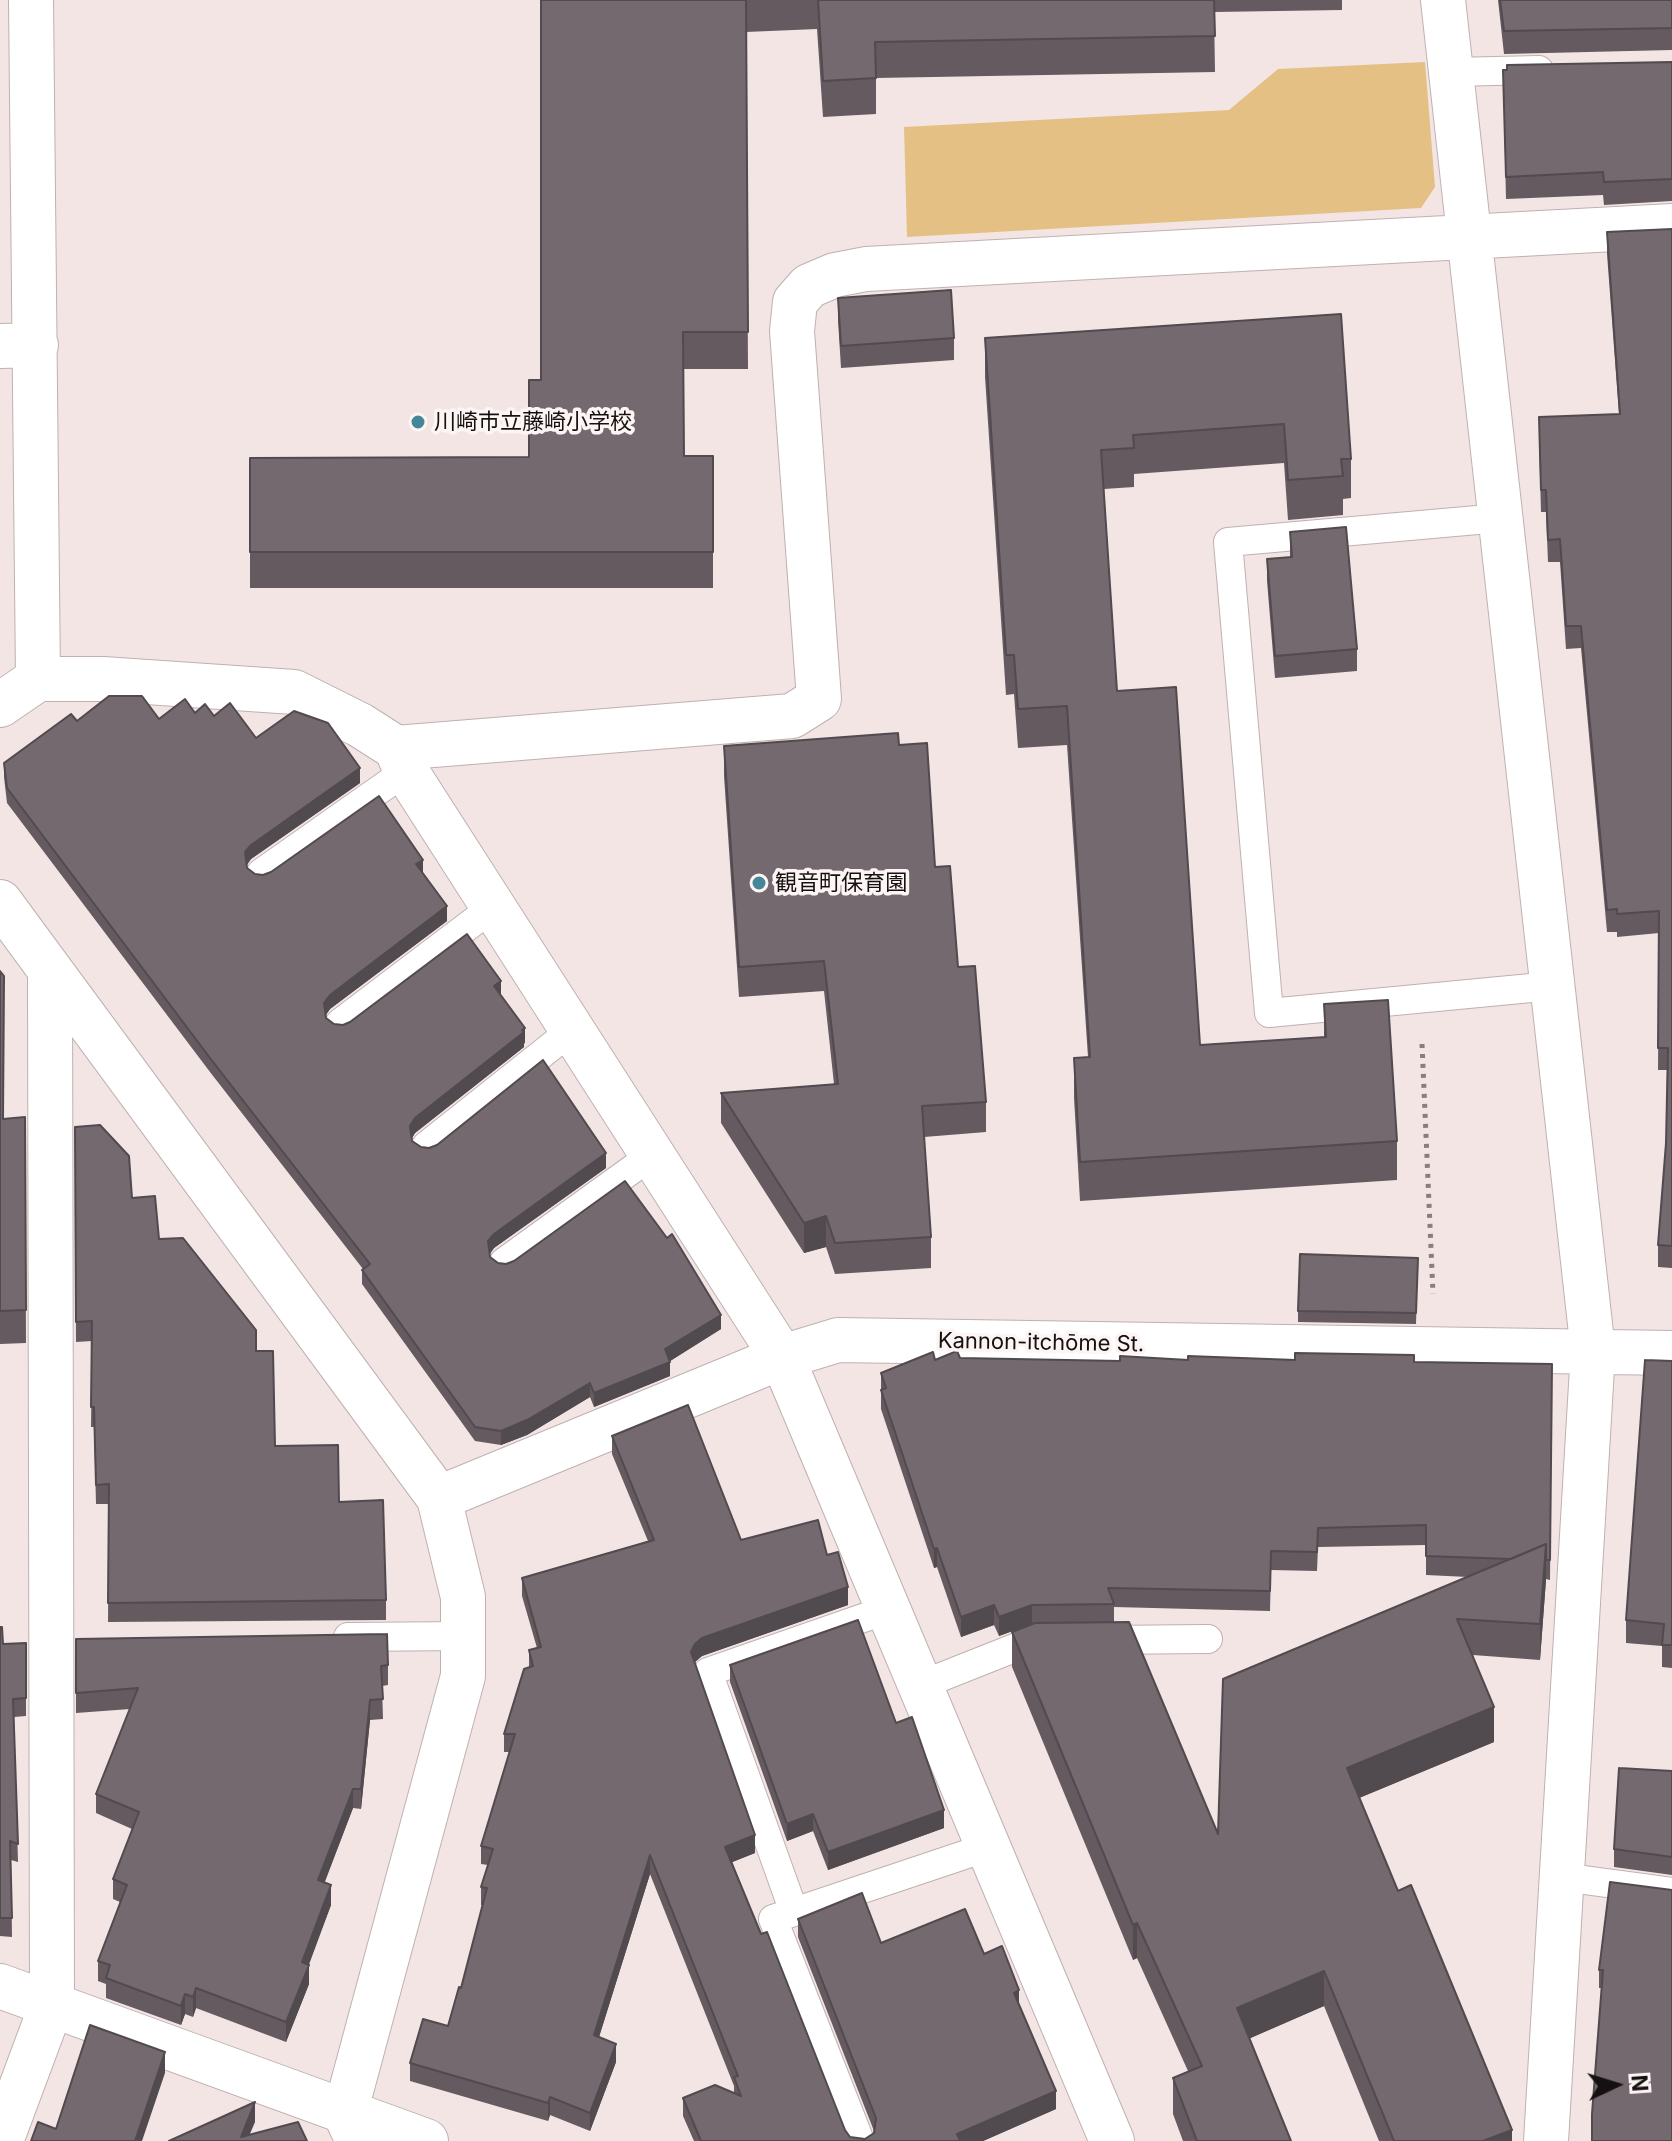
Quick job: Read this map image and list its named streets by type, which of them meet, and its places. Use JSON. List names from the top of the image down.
{
  "streets": {
    "street": ["Kannon-itchōme St."]
  },
  "places": ["川崎市立藤崎小学校", "観音町保育園"],
  "north": "right"
}
